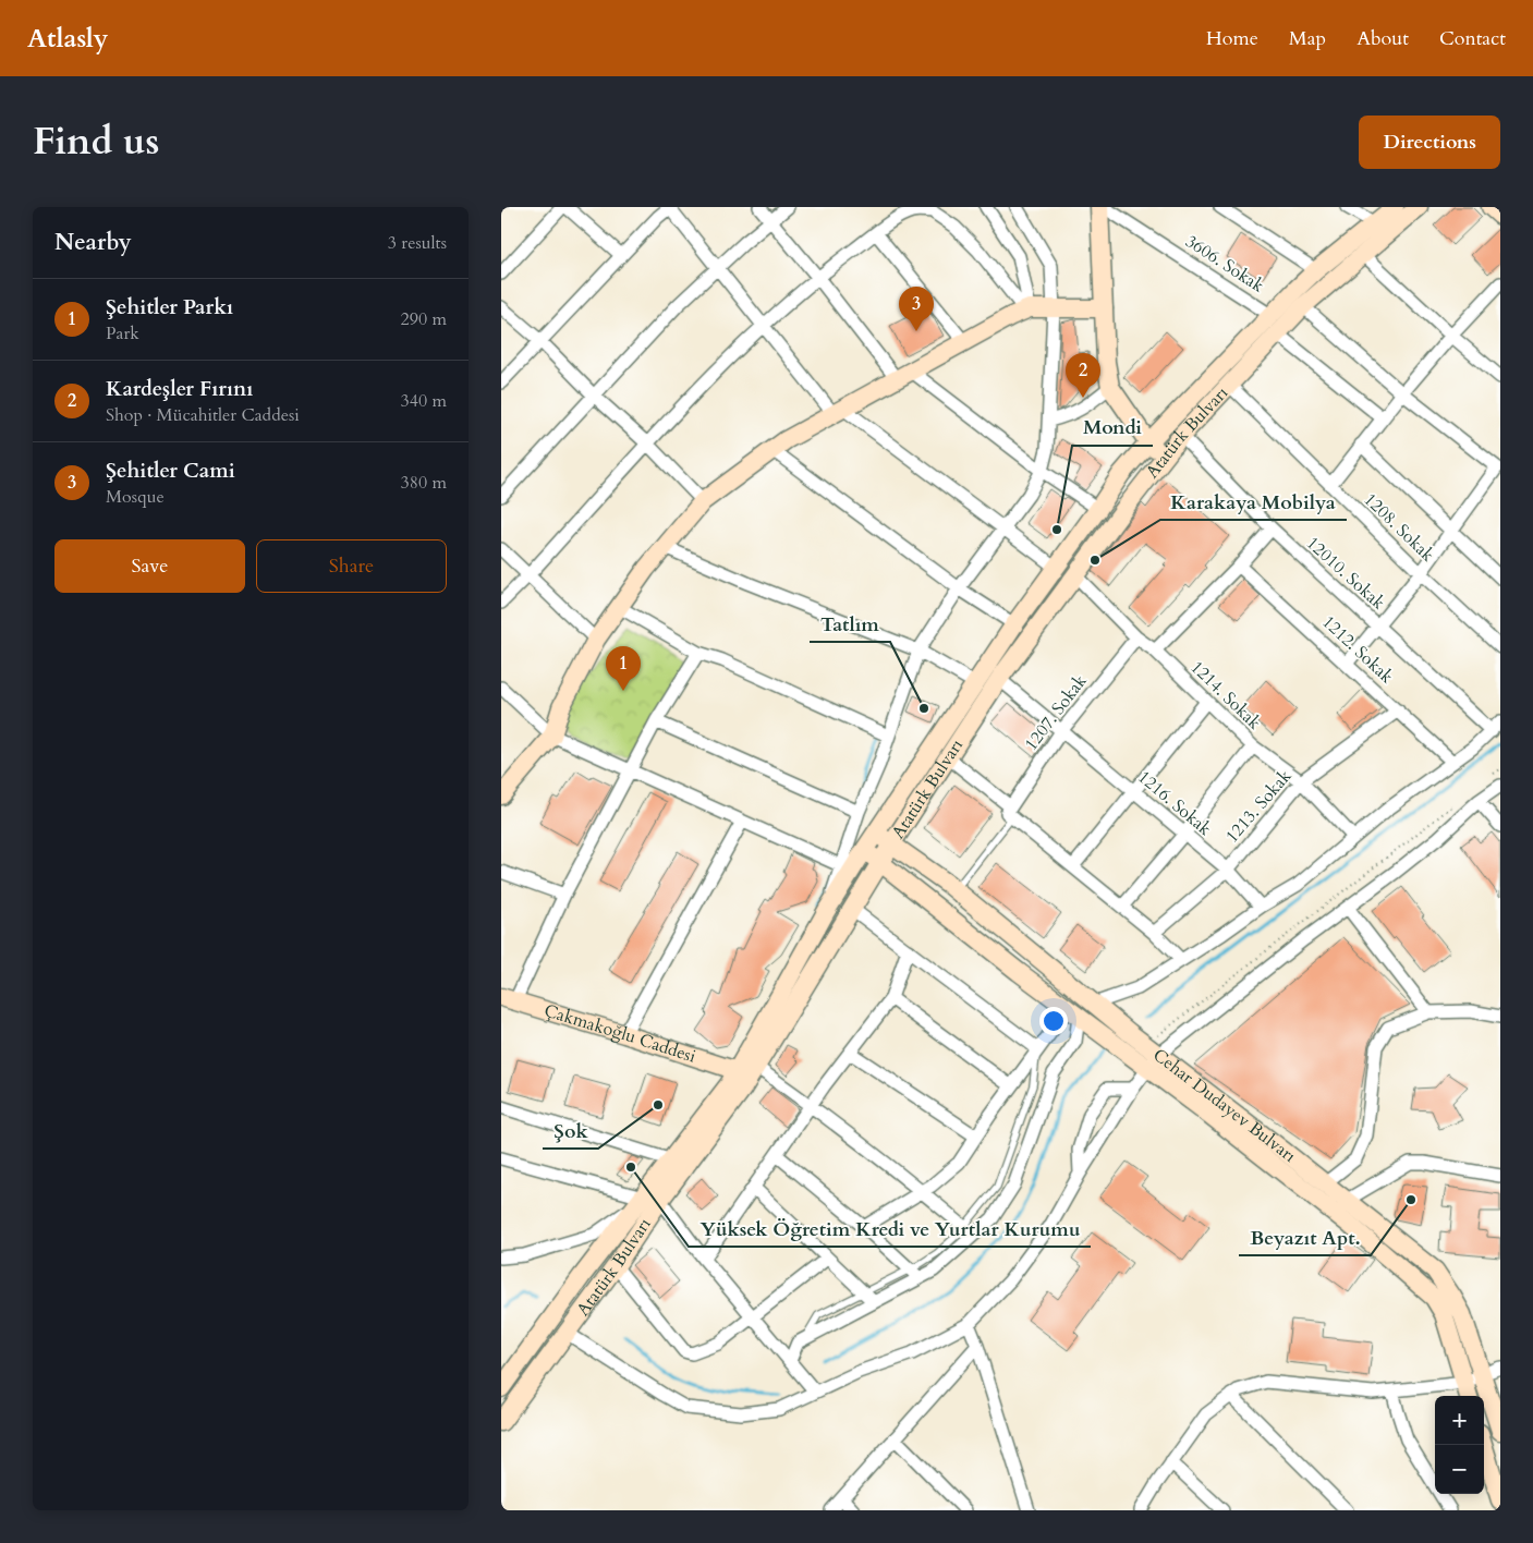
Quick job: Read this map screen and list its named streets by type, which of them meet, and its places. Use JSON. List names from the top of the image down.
{
  "streets": {
    "street": [
      "3606. Sokak",
      "Atatürk Bulvarı",
      "1208. Sokak",
      "12010. Sokak",
      "1212. Sokak",
      "1214. Sokak",
      "1207. Sokak",
      "1216. Sokak",
      "1213. Sokak",
      "Çakmakoğlu Caddesi",
      "Cehar Dudayev Bulvarı"
    ]
  },
  "crossings": [
    ["3606. Sokak", "Atatürk Bulvarı"],
    ["Atatürk Bulvarı", "1208. Sokak"],
    ["Atatürk Bulvarı", "12010. Sokak"],
    ["Atatürk Bulvarı", "1214. Sokak"],
    ["Atatürk Bulvarı", "1216. Sokak"],
    ["Atatürk Bulvarı", "Çakmakoğlu Caddesi"],
    ["Atatürk Bulvarı", "Cehar Dudayev Bulvarı"],
    ["1212. Sokak", "1213. Sokak"],
    ["1214. Sokak", "1207. Sokak"],
    ["1214. Sokak", "1213. Sokak"],
    ["1207. Sokak", "1216. Sokak"],
    ["1216. Sokak", "1213. Sokak"]
  ],
  "places": [
    "Mondi",
    "Karakaya Mobilya",
    "Tatlım",
    "Şok",
    "Yüksek Öğretim Kredi ve Yurtlar Kurumu",
    "Beyazıt Apt."
  ],
  "page": {
    "header": "Atlasly",
    "nav": [
      "Home",
      "Map",
      "About",
      "Contact"
    ],
    "title": "Find us",
    "buttons": [
      "Directions",
      ["Save", "Share"]
    ],
    "heading": ["Nearby", "3 results"],
    "list": [
      {
        "mark": "1",
        "name": "Şehitler Parkı",
        "note": "Park",
        "value": "290 m"
      },
      {
        "mark": "2",
        "name": "Kardeşler Fırını",
        "note": "Shop · Mücahitler Caddesi",
        "value": "340 m"
      },
      {
        "mark": "3",
        "name": "Şehitler Cami",
        "note": "Mosque",
        "value": "380 m"
      }
    ],
    "pins": ["3", "2", "1"],
    "map_buttons": ["+", "−"]
  }
}
